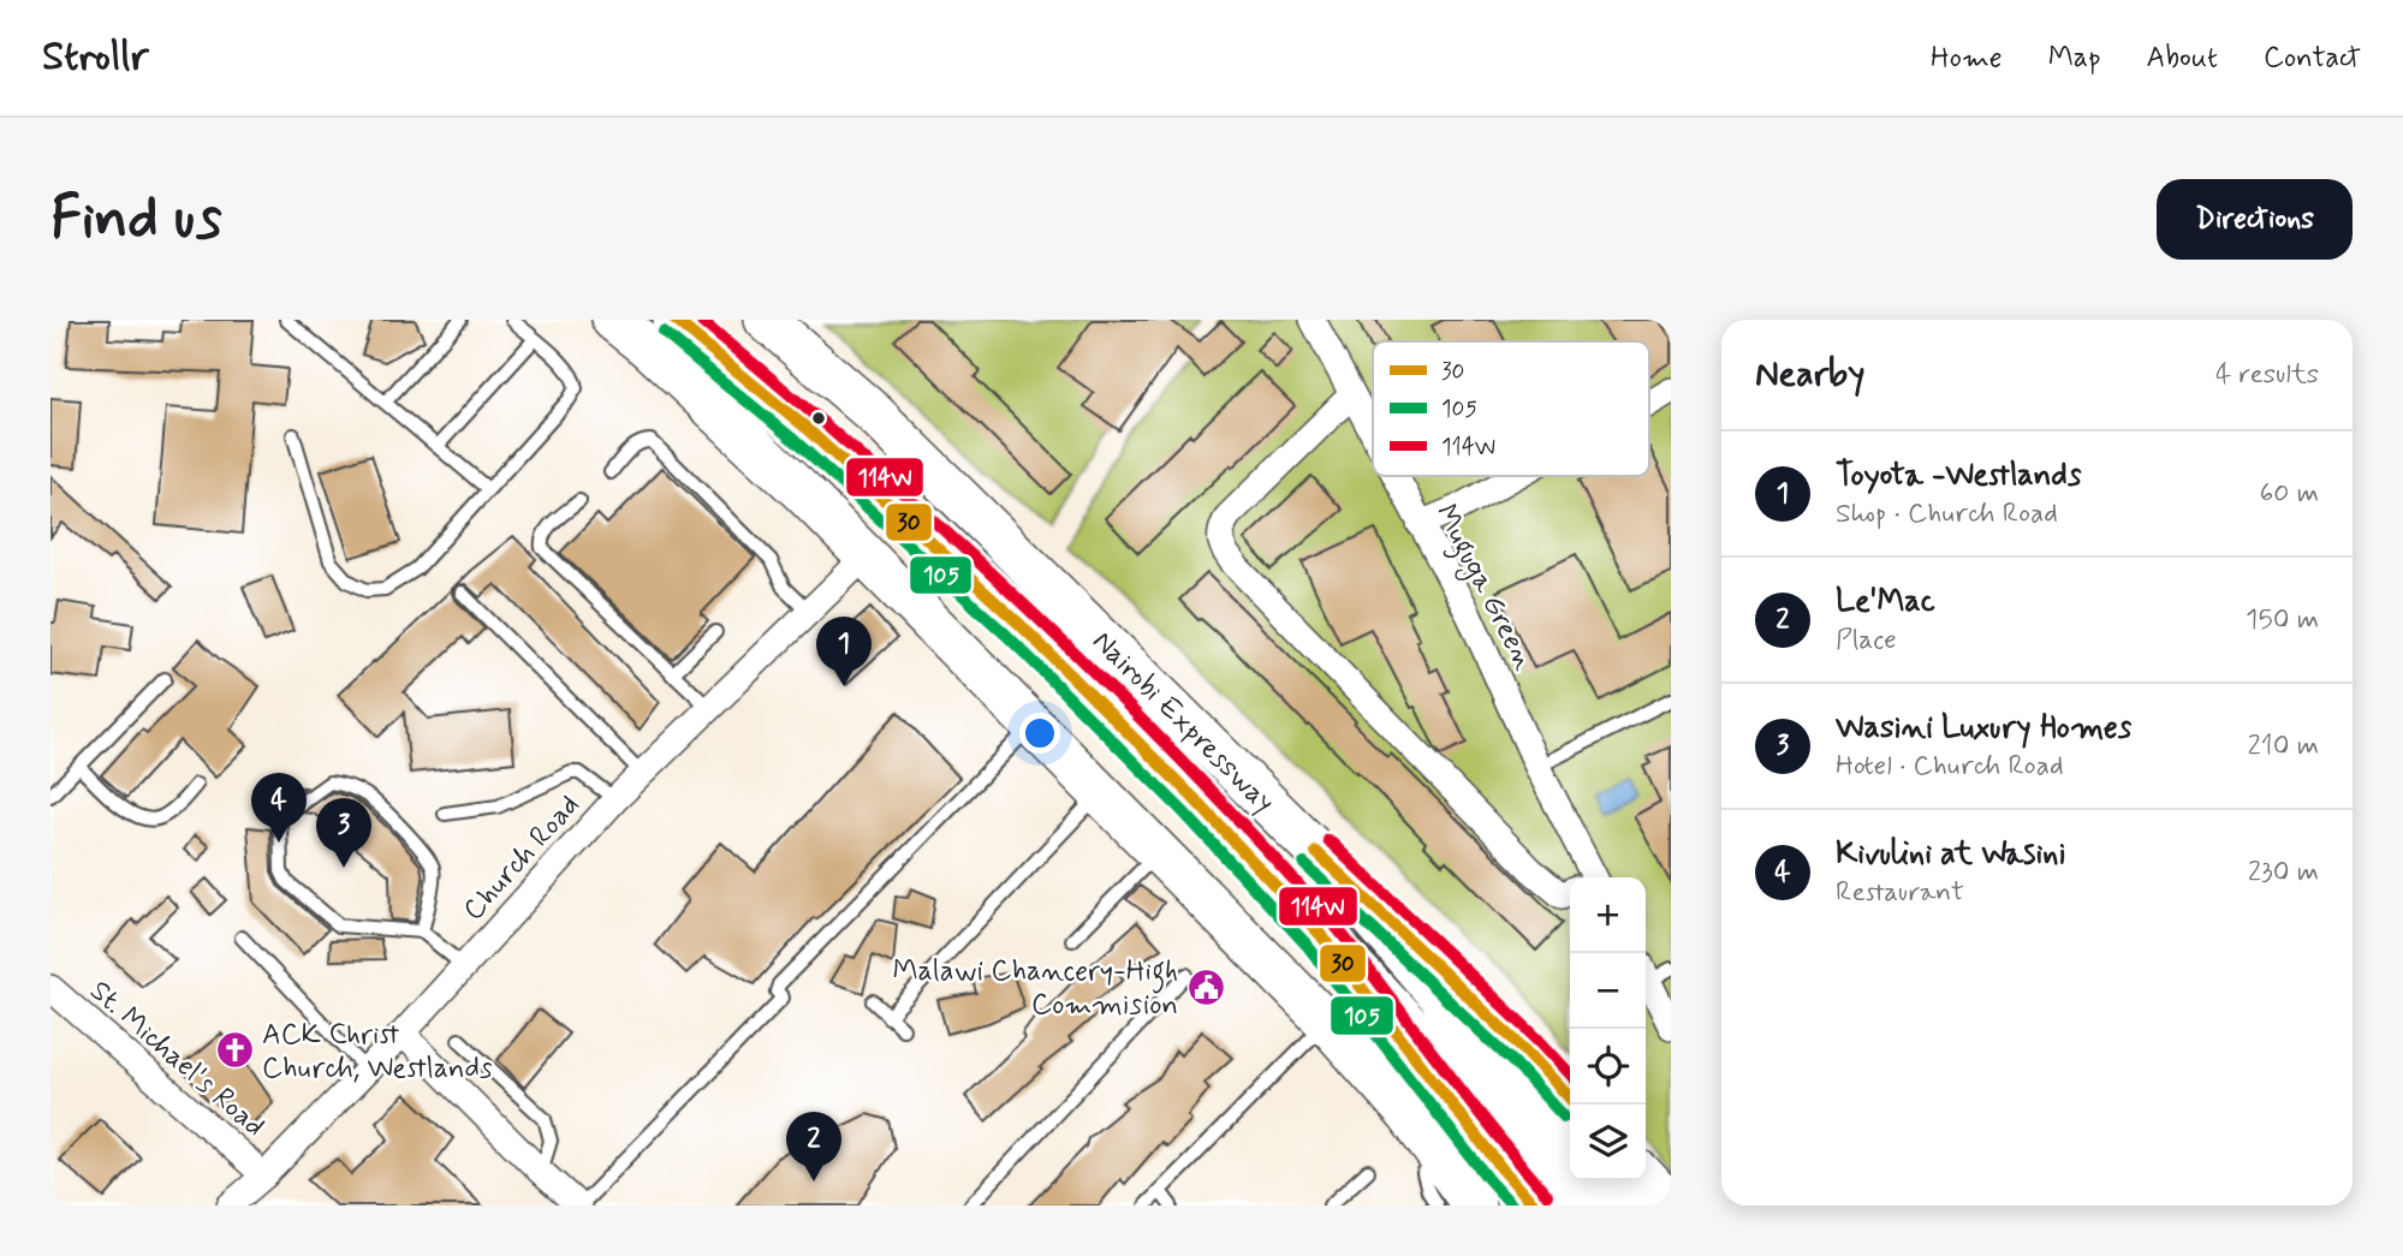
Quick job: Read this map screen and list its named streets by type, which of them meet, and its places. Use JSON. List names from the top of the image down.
{
  "streets": {
    "highway": ["Nairobi Expressway"],
    "street": ["Muguga Green", "Church Road", "St. Michael's Road"]
  },
  "crossings": [
    ["Church Road", "St. Michael's Road"]
  ],
  "places": {
    "public building": ["Malawi Chancery-High Commision"],
    "church": ["ACK Christ Church, Westlands"]
  },
  "lines": ["transit line 30", "transit line 114W", "transit line 105"],
  "legend": ["30", "105", "114W"],
  "page": {
    "header": "Strollr",
    "nav": [
      "Home",
      "Map",
      "About",
      "Contact"
    ],
    "buttons": "Directions",
    "title": "Find us",
    "heading": ["Nearby", "4 results"],
    "list": [
      {
        "mark": "1",
        "name": "Toyota -Westlands",
        "note": "Shop · Church Road",
        "value": "60 m"
      },
      {
        "mark": "2",
        "name": "Le'Mac",
        "note": "Place",
        "value": "150 m"
      },
      {
        "mark": "3",
        "name": "Wasini Luxury Homes",
        "note": "Hotel · Church Road",
        "value": "210 m"
      },
      {
        "mark": "4",
        "name": "Kivulini at Wasini",
        "note": "Restaurant",
        "value": "230 m"
      }
    ],
    "pins": [
      "1",
      "4",
      "3",
      "2"
    ],
    "map_buttons": ["+", "−"]
  }
}
